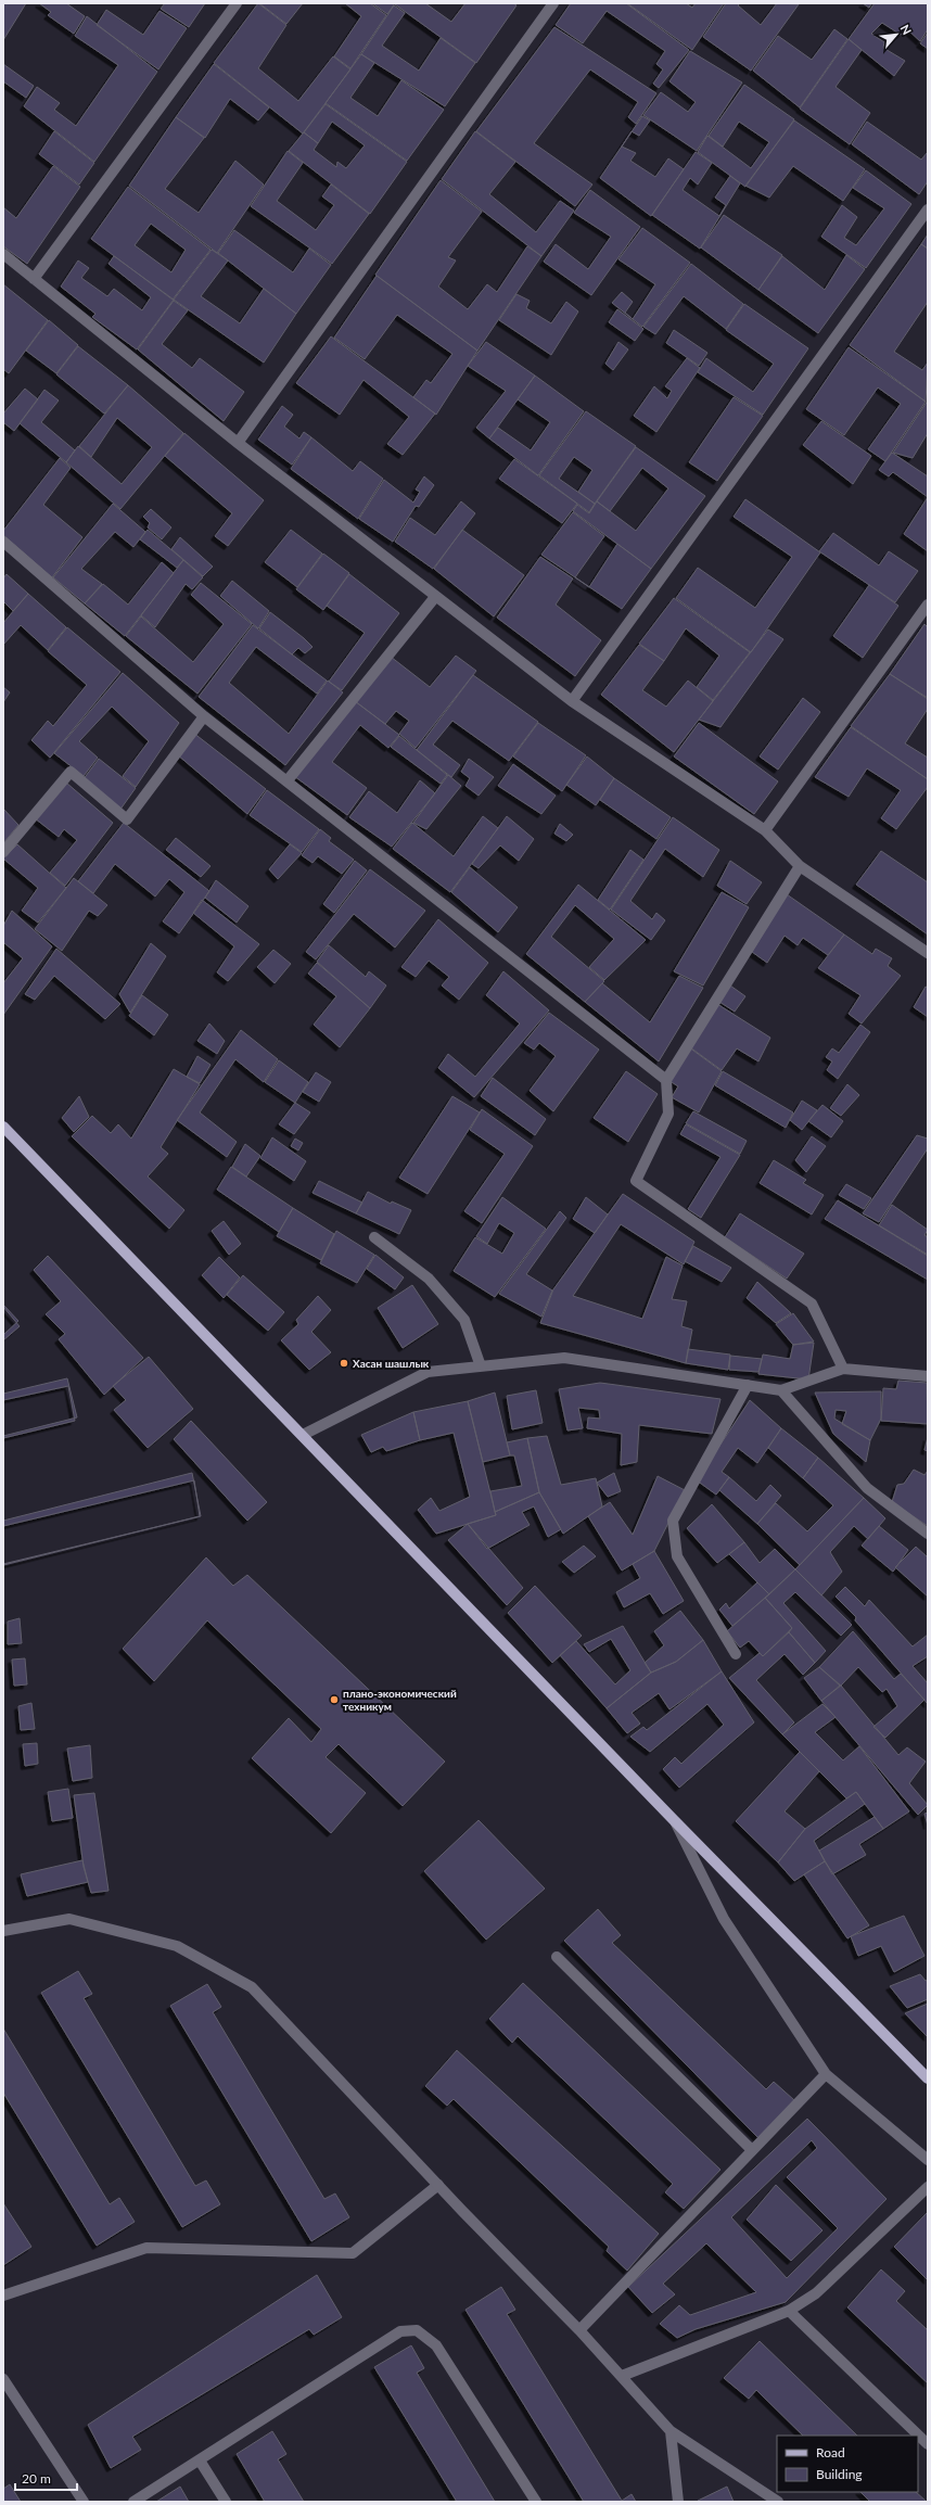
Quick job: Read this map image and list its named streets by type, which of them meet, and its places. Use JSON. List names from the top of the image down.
{
  "places": ["Хасан шашлык", "плано-экономический техникум"],
  "legend": ["Road", "Building"],
  "scale_bar": "20 m",
  "north": "top right"
}
